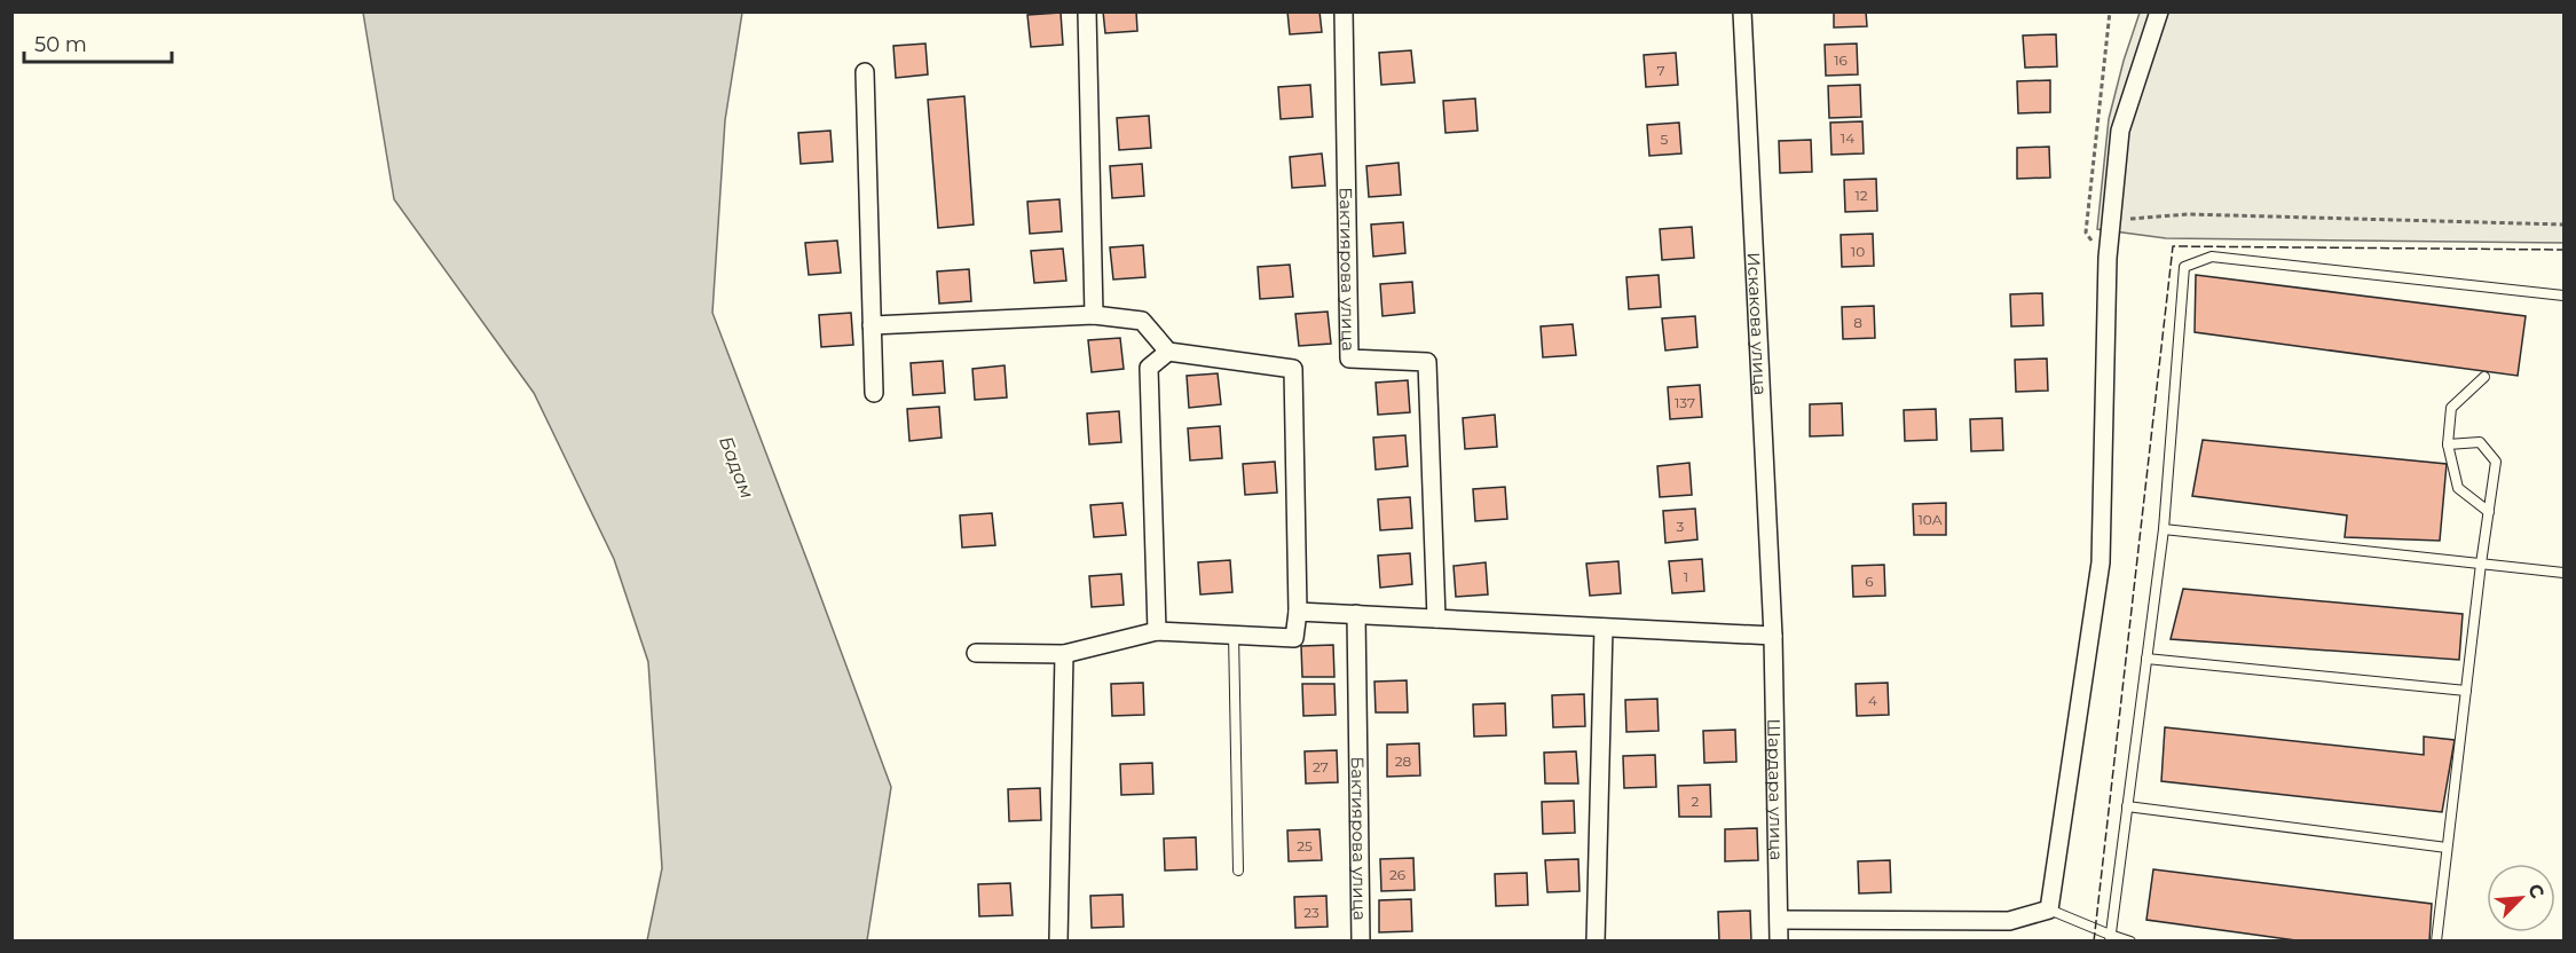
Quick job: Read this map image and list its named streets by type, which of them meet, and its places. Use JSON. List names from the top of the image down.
{
  "streets": {
    "street": ["Бактиярова улица", "Искакова улица", "Шардара улица"]
  },
  "crossings": [
    ["Искакова улица", "Шардара улица"]
  ],
  "water": ["Бадам"],
  "house_numbers": [
    "16",
    "7",
    "14",
    "5",
    "12",
    "10",
    "8",
    "137",
    "10А",
    "3",
    "1",
    "6",
    "4",
    "28",
    "27",
    "2",
    "25",
    "26",
    "23"
  ],
  "scale_bar": "50 m",
  "north": "top right"
}
